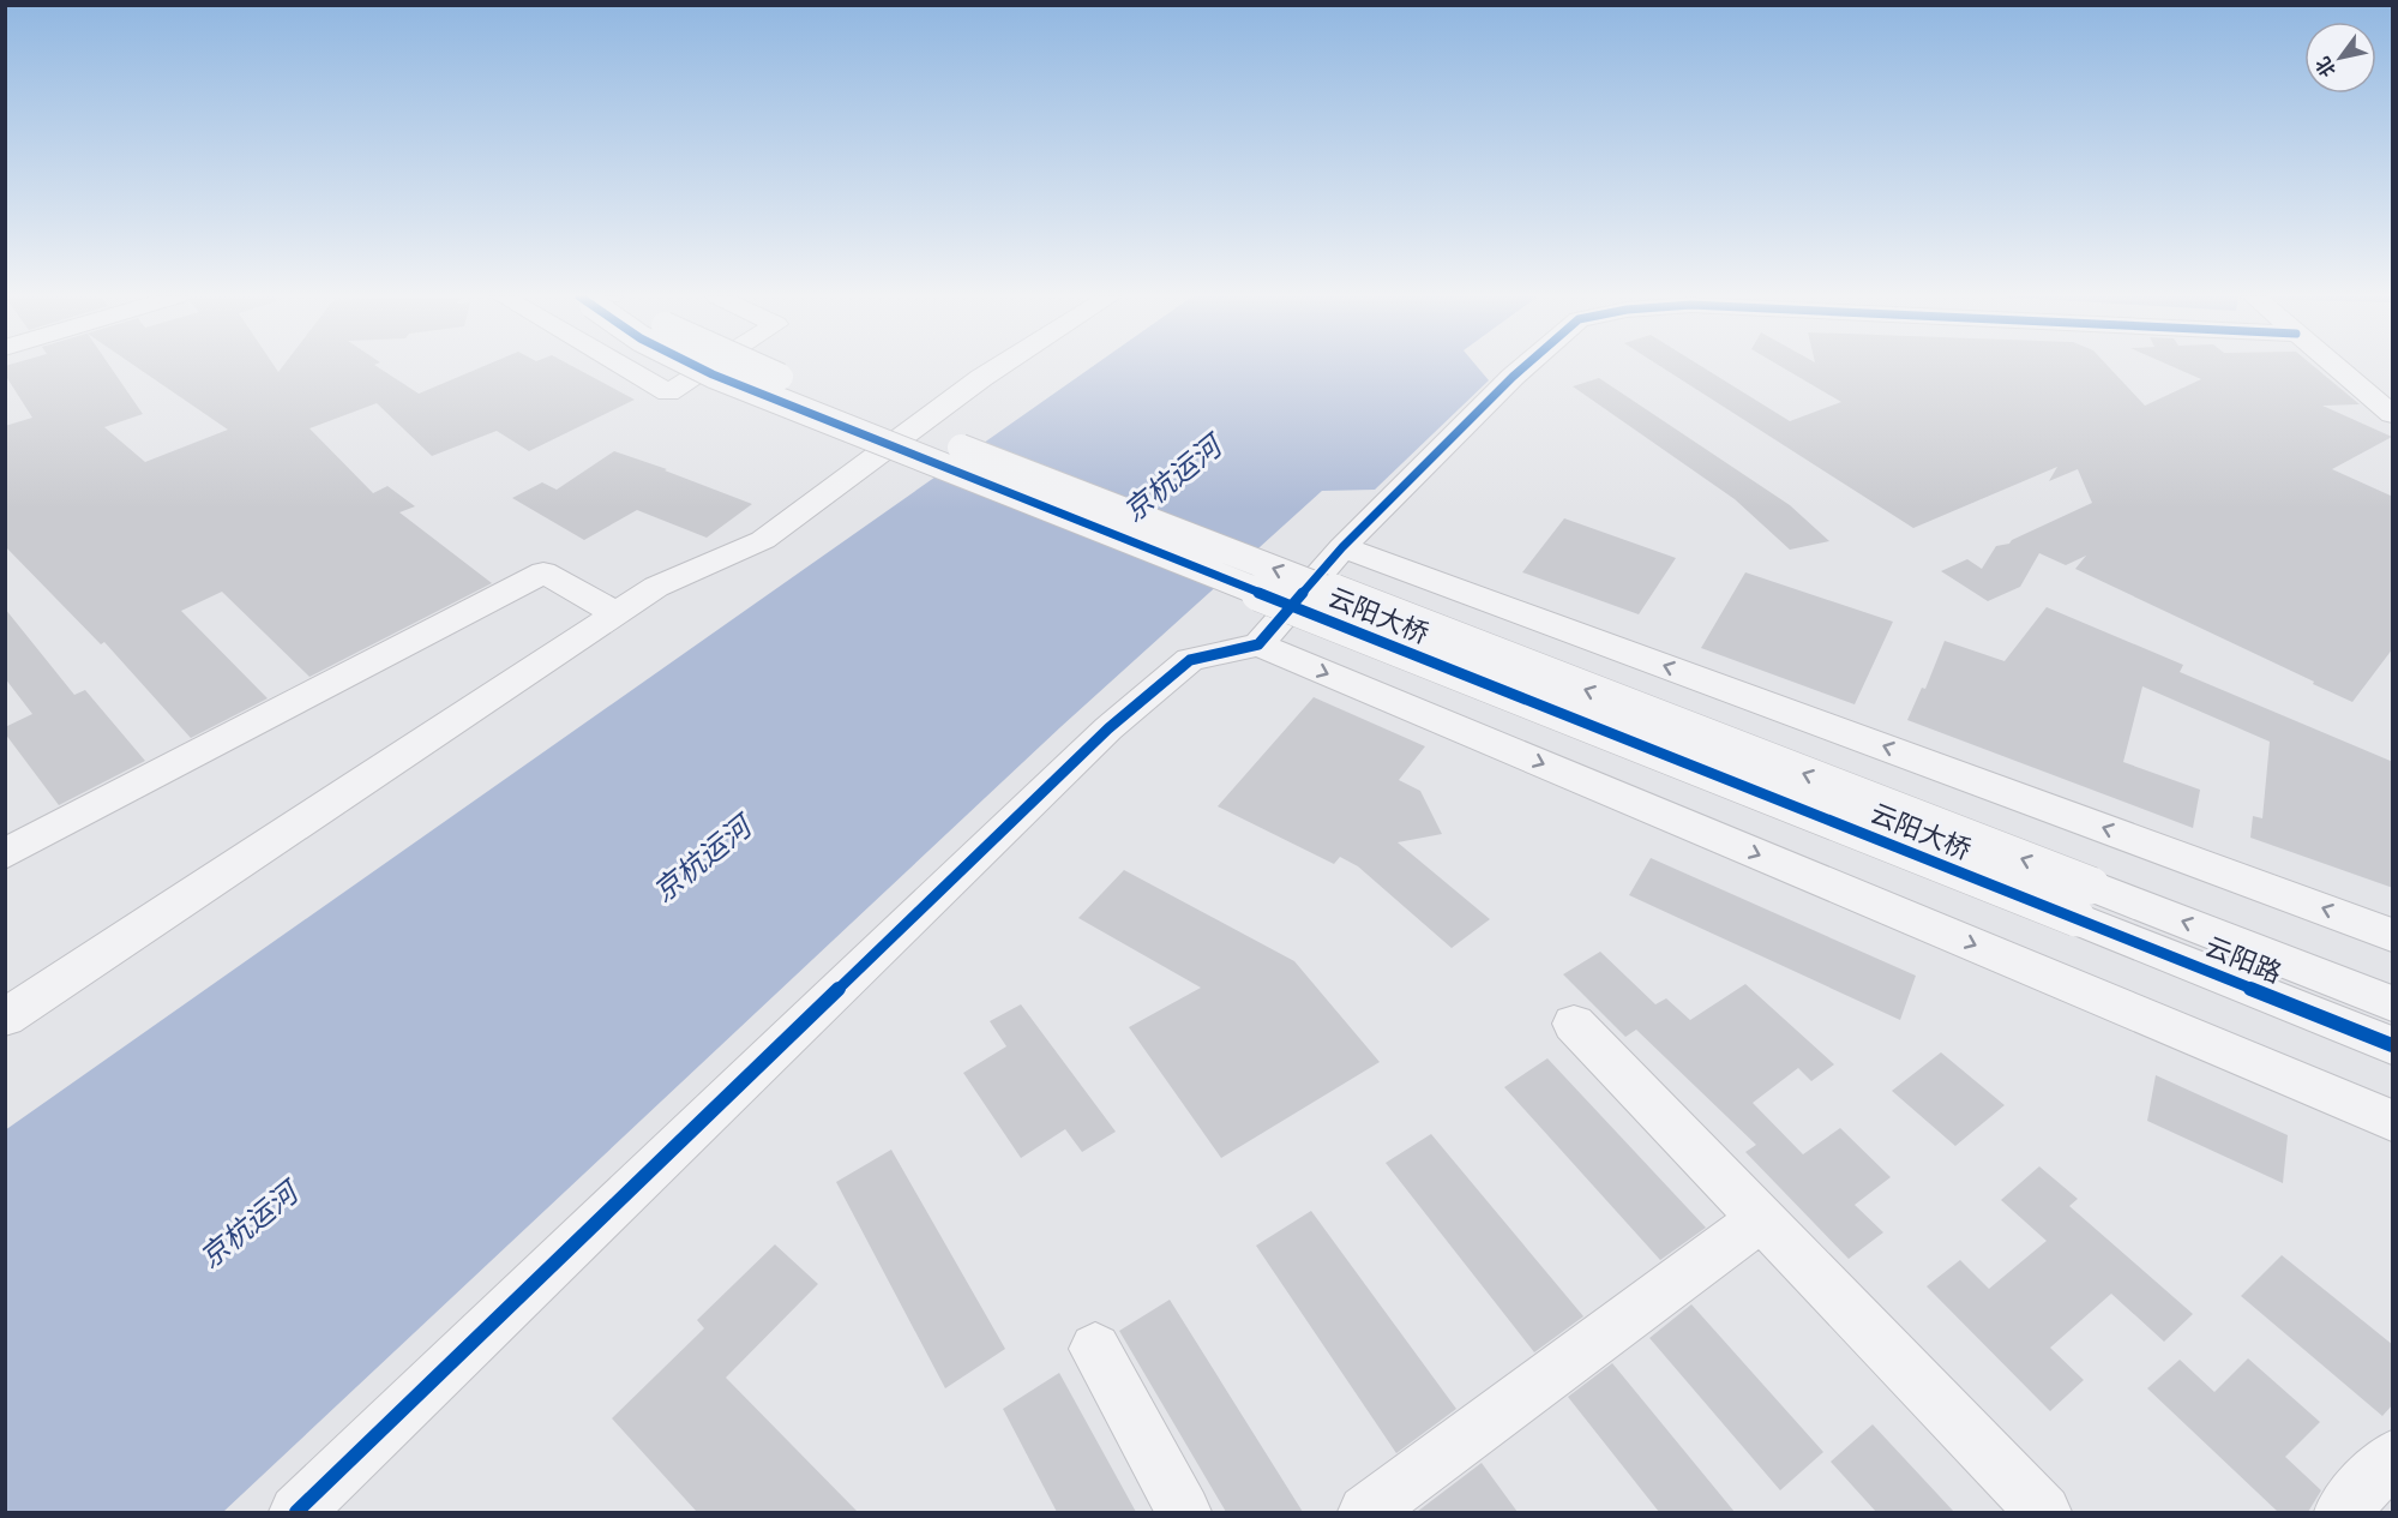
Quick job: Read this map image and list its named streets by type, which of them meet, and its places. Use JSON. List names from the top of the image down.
{
  "streets": {
    "street": ["云阳大桥", "云阳路"]
  },
  "crossings": [
    ["云阳大桥", "云阳路"]
  ],
  "water": ["京杭运河"],
  "north": "bottom left"
}
